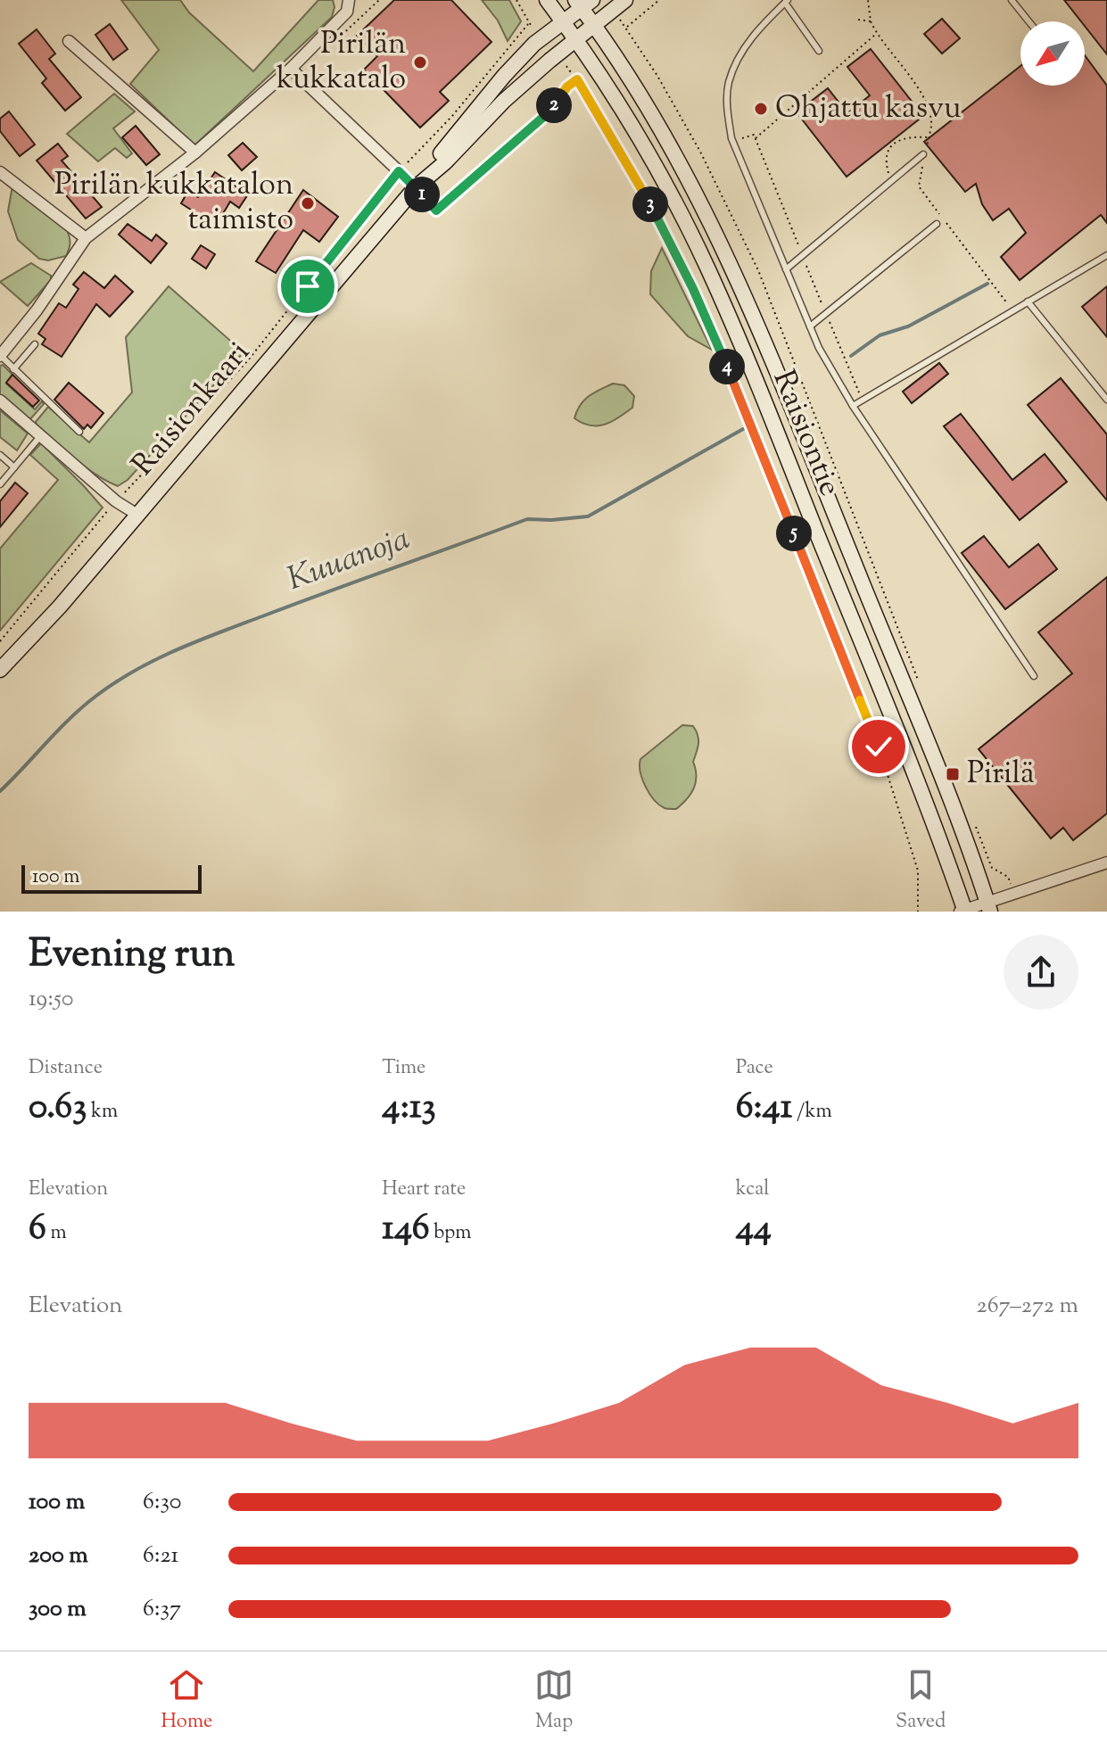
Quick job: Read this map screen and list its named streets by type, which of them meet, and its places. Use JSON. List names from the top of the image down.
{
  "streets": {
    "main road": ["Raisionkaari", "Raisiontie"]
  },
  "crossings": [
    ["Raisionkaari", "Raisiontie"]
  ],
  "water": ["Kuuanoja"],
  "places": {
    "other": ["Pirilän kukkatalo", "Ohjattu kasvu", "Pirilän kukkatalon taimisto"],
    "transit": ["Pirilä"]
  },
  "scale_bar": "100 m",
  "north": "bottom left",
  "page": {
    "pins": [
      "2",
      "1",
      "3",
      "4",
      "5"
    ],
    "scale": "100 m",
    "heading": ["Evening run", "19:50"],
    "stats": [
      ["Distance", "0.63 km"],
      ["Time", "4:13"],
      ["Pace", "6:41 /km"],
      ["Elevation", "6 m"],
      ["Heart rate", "146 bpm"],
      ["kcal", "44"]
    ],
    "chart": ["Elevation", "267–272 m"],
    "list": [
      {
        "name": "100 m",
        "note": "6:30"
      },
      {
        "name": "200 m",
        "note": "6:21"
      },
      {
        "name": "300 m",
        "note": "6:37"
      }
    ],
    "tabs": ["Home", "Map", "Saved"]
  }
}
